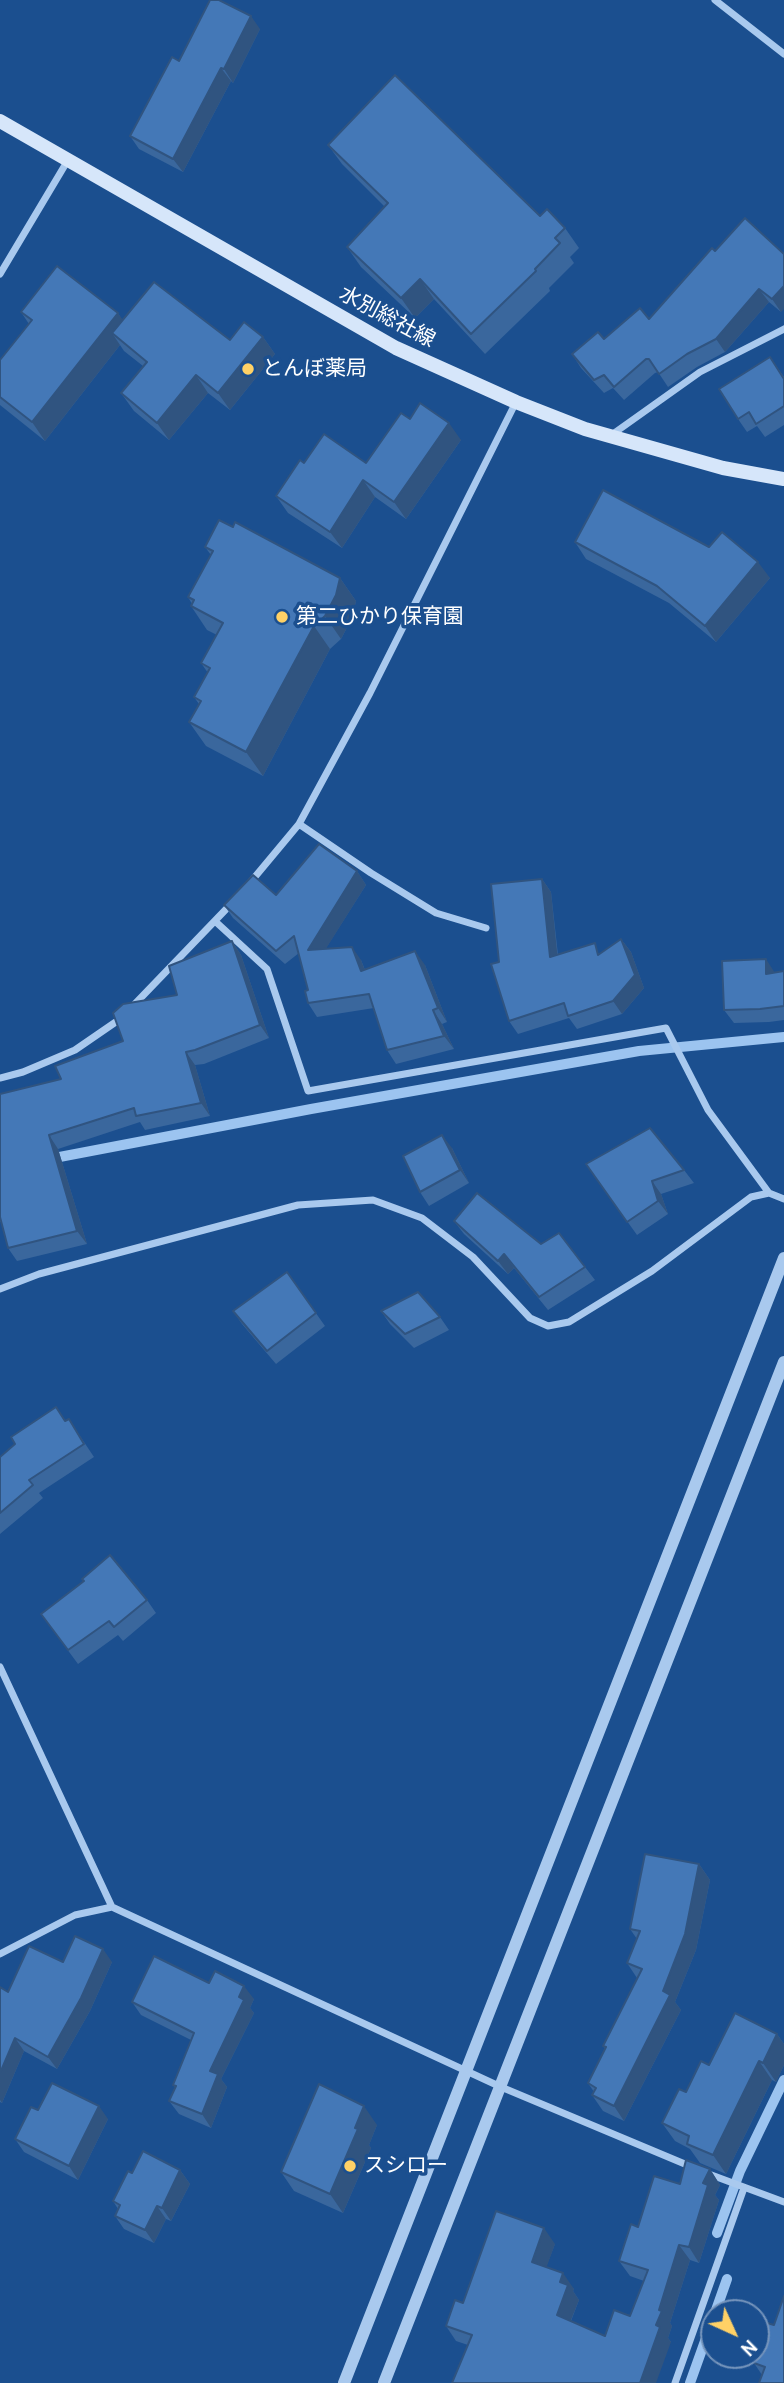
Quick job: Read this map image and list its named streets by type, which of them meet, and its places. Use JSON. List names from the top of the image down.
{
  "streets": {
    "main road": ["水別総社線"]
  },
  "places": ["とんぼ薬局", "第二ひかり保育園", "スシロー"],
  "north": "bottom right"
}
